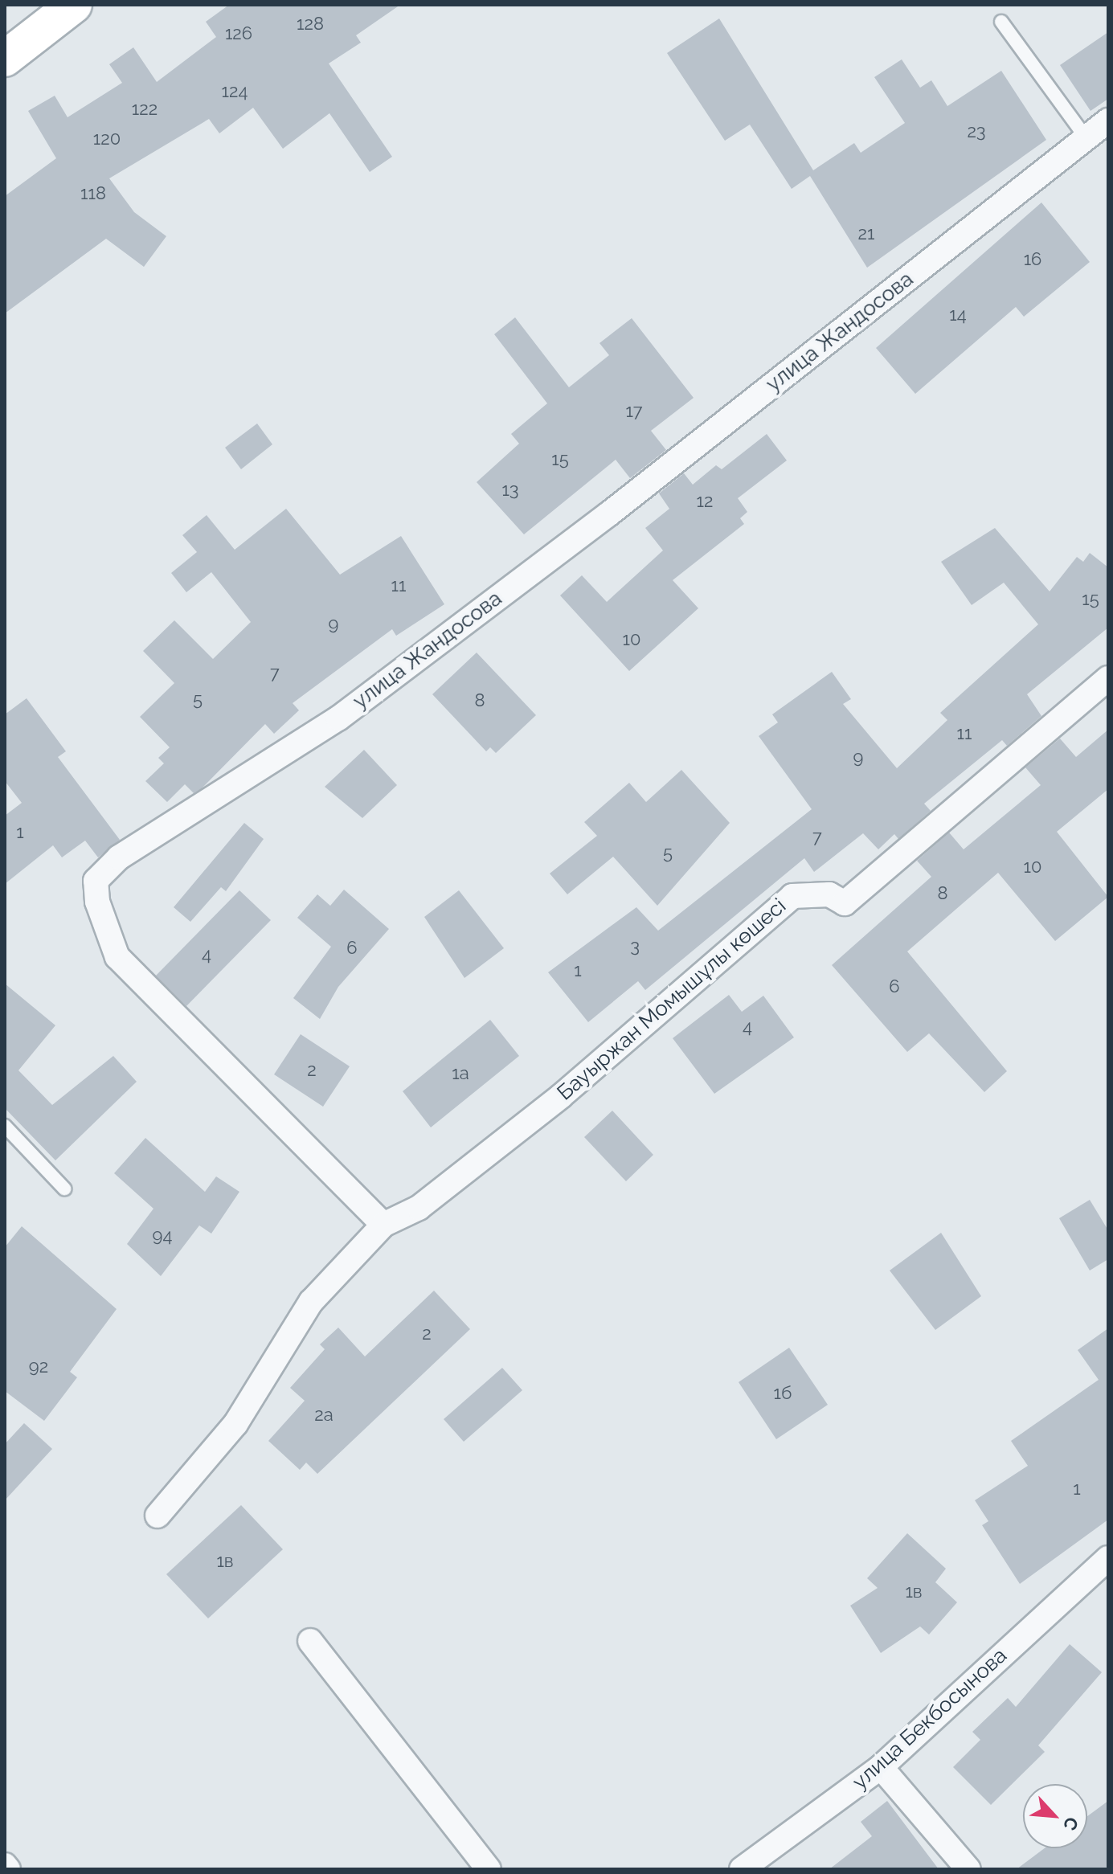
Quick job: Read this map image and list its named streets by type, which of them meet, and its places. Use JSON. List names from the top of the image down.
{
  "streets": {
    "street": ["улица Жандосова", "Бауыржан Момышұлы көшесі", "улица Бекбосынова"]
  },
  "crossings": [
    ["улица Жандосова", "Бауыржан Момышұлы көшесі"]
  ],
  "house_numbers": [
    "128",
    "126",
    "124",
    "122",
    "23",
    "120",
    "118",
    "21",
    "16",
    "14",
    "17",
    "15",
    "13",
    "12",
    "11",
    "15",
    "9",
    "10",
    "7",
    "5",
    "8",
    "11",
    "9",
    "1",
    "7",
    "5",
    "10",
    "8",
    "3",
    "6",
    "4",
    "1",
    "6",
    "4",
    "2",
    "1а",
    "94",
    "2",
    "92",
    "1б",
    "2а",
    "1",
    "1в",
    "1в"
  ],
  "north": "bottom right"
}
